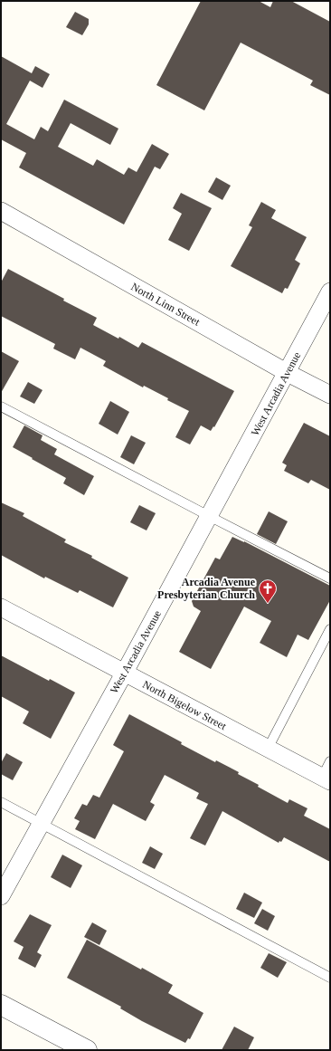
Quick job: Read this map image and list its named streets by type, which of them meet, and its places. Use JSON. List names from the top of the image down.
{
  "streets": {
    "street": ["North Linn Street", "West Arcadia Avenue", "North Bigelow Street"]
  },
  "crossings": [
    ["North Linn Street", "West Arcadia Avenue"],
    ["West Arcadia Avenue", "North Bigelow Street"]
  ],
  "places": {
    "church": ["Arcadia Avenue Presbyterian Church"]
  }
}
